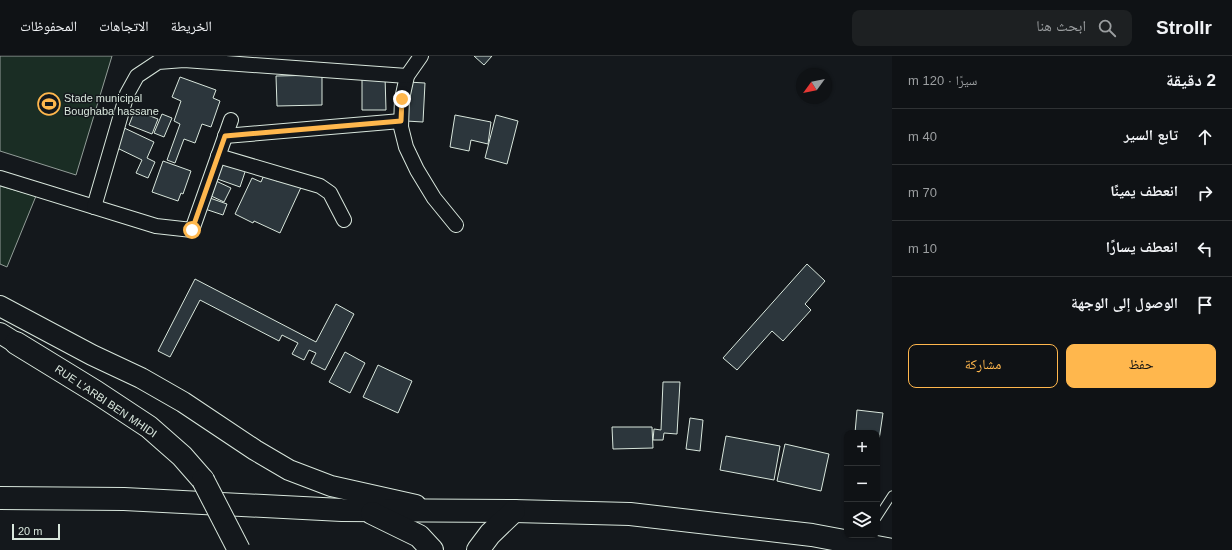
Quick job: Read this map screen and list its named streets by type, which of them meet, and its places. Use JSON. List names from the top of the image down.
{
  "streets": {
    "main road": ["RUE L'ARBI BEN MHIDI"]
  },
  "places": {
    "sports": ["Stade municipal Boughaba hassane"]
  },
  "scale_bar": "20 m",
  "north": "bottom left",
  "page": {
    "header": "Strollr",
    "search": "ابحث هنا",
    "nav": ["الخريطة", "الاتجاهات", "المحفوظات"],
    "heading": ["2 دقيقة", "سيرًا · 120 m"],
    "list": [
      ["تابع السير", "40 m"],
      ["انعطف يمينًا", "70 m"],
      ["انعطف يسارًا", "10 m"],
      "الوصول إلى الوجهة"
    ],
    "buttons": ["حفظ", "مشاركة"],
    "map_buttons": ["+", "−"],
    "scale": "20 m"
  }
}
